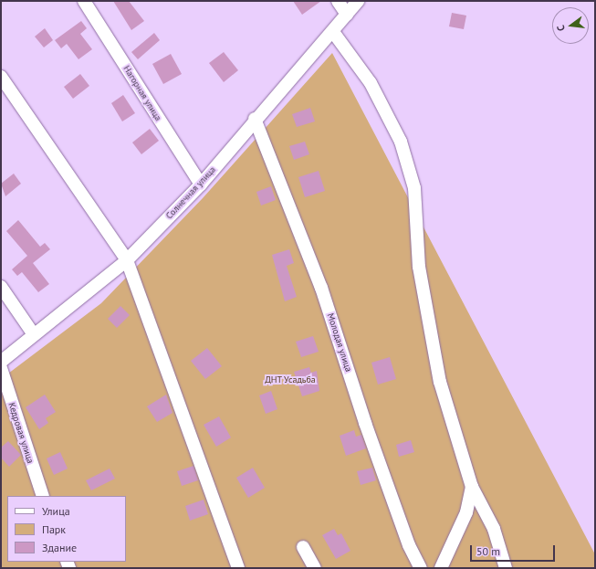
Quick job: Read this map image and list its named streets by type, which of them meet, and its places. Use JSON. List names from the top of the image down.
{
  "streets": {
    "street": [
      "Нагорная улица",
      "Солнечная улица",
      "Молодая улица",
      "Кедровая улица"
    ]
  },
  "crossings": [
    ["Нагорная улица", "Солнечная улица"],
    ["Солнечная улица", "Молодая улица"]
  ],
  "parks": ["ДНТ Усадьба"],
  "legend": ["Улица", "Парк", "Здание"],
  "scale_bar": "50 m",
  "north": "left"
}
